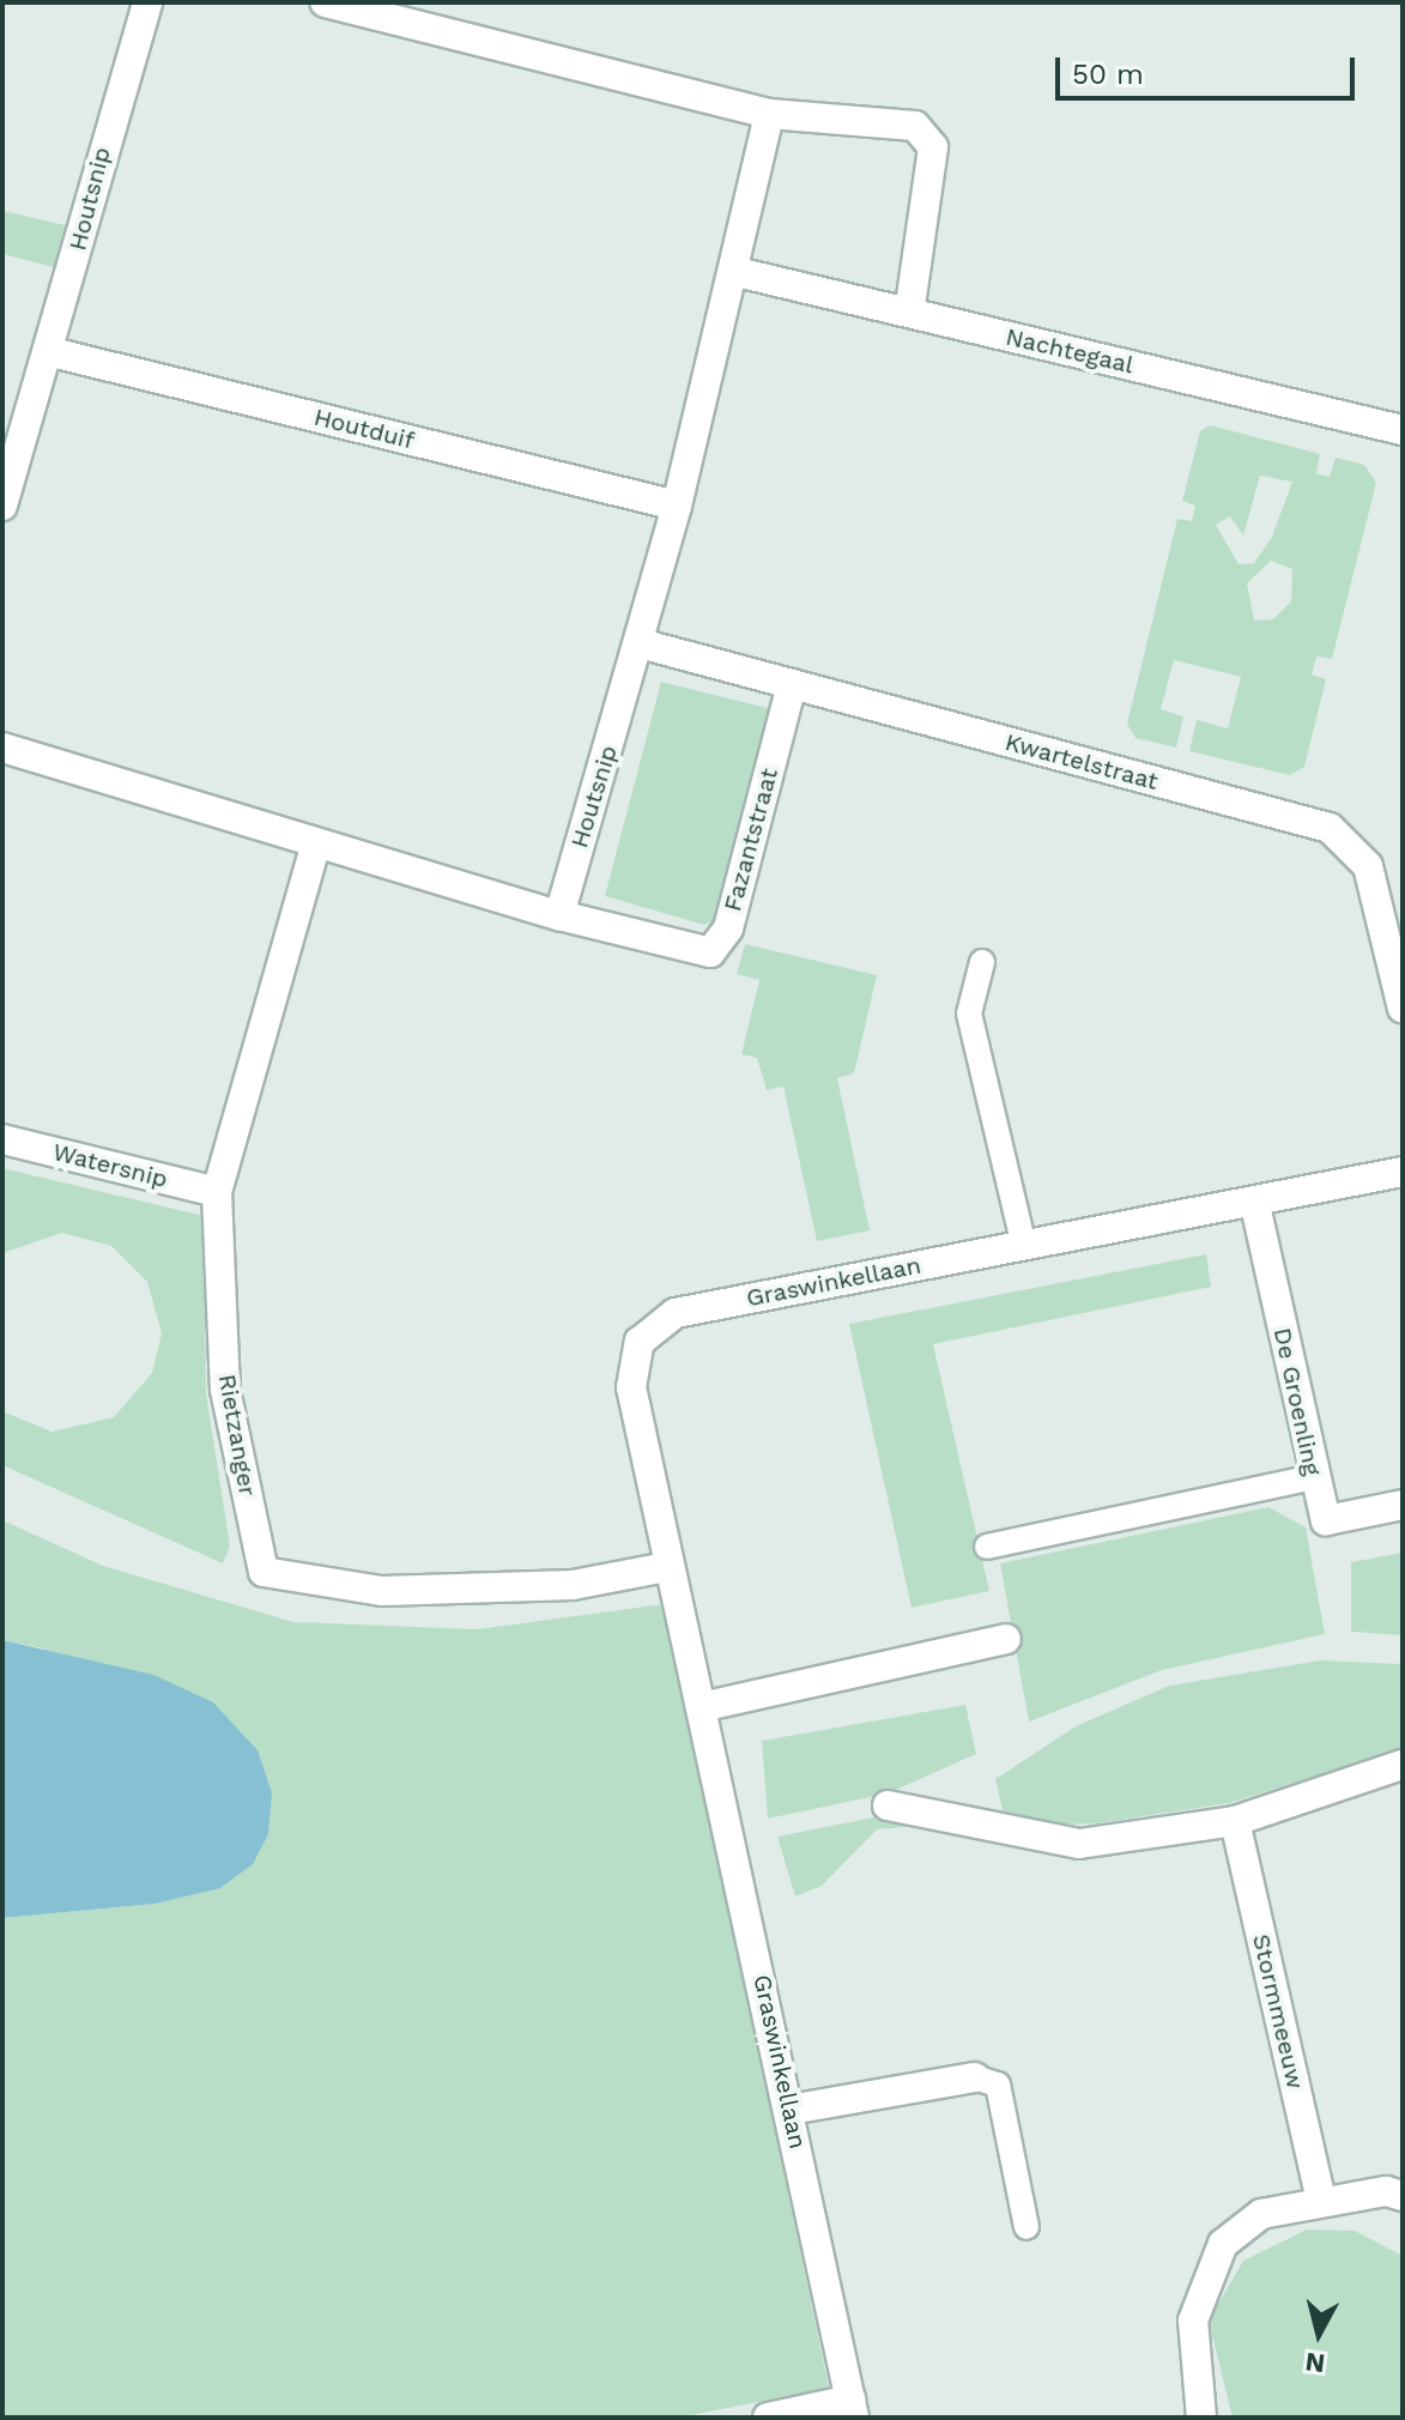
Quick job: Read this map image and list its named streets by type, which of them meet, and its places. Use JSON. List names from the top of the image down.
{
  "streets": {
    "street": [
      "Houtsnip",
      "Nachtegaal",
      "Houtduif",
      "Kwartelstraat",
      "Fazantstraat",
      "Watersnip",
      "Graswinkellaan",
      "De Groenling",
      "Rietzanger",
      "Stormmeeuw"
    ]
  },
  "crossings": [
    ["Houtsnip", "Nachtegaal"],
    ["Houtsnip", "Houtduif"],
    ["Houtsnip", "Kwartelstraat"],
    ["Houtsnip", "Fazantstraat"],
    ["Kwartelstraat", "Fazantstraat"],
    ["Watersnip", "Rietzanger"],
    ["Graswinkellaan", "De Groenling"],
    ["Graswinkellaan", "Rietzanger"]
  ],
  "scale_bar": "50 m",
  "north": "bottom"
}
